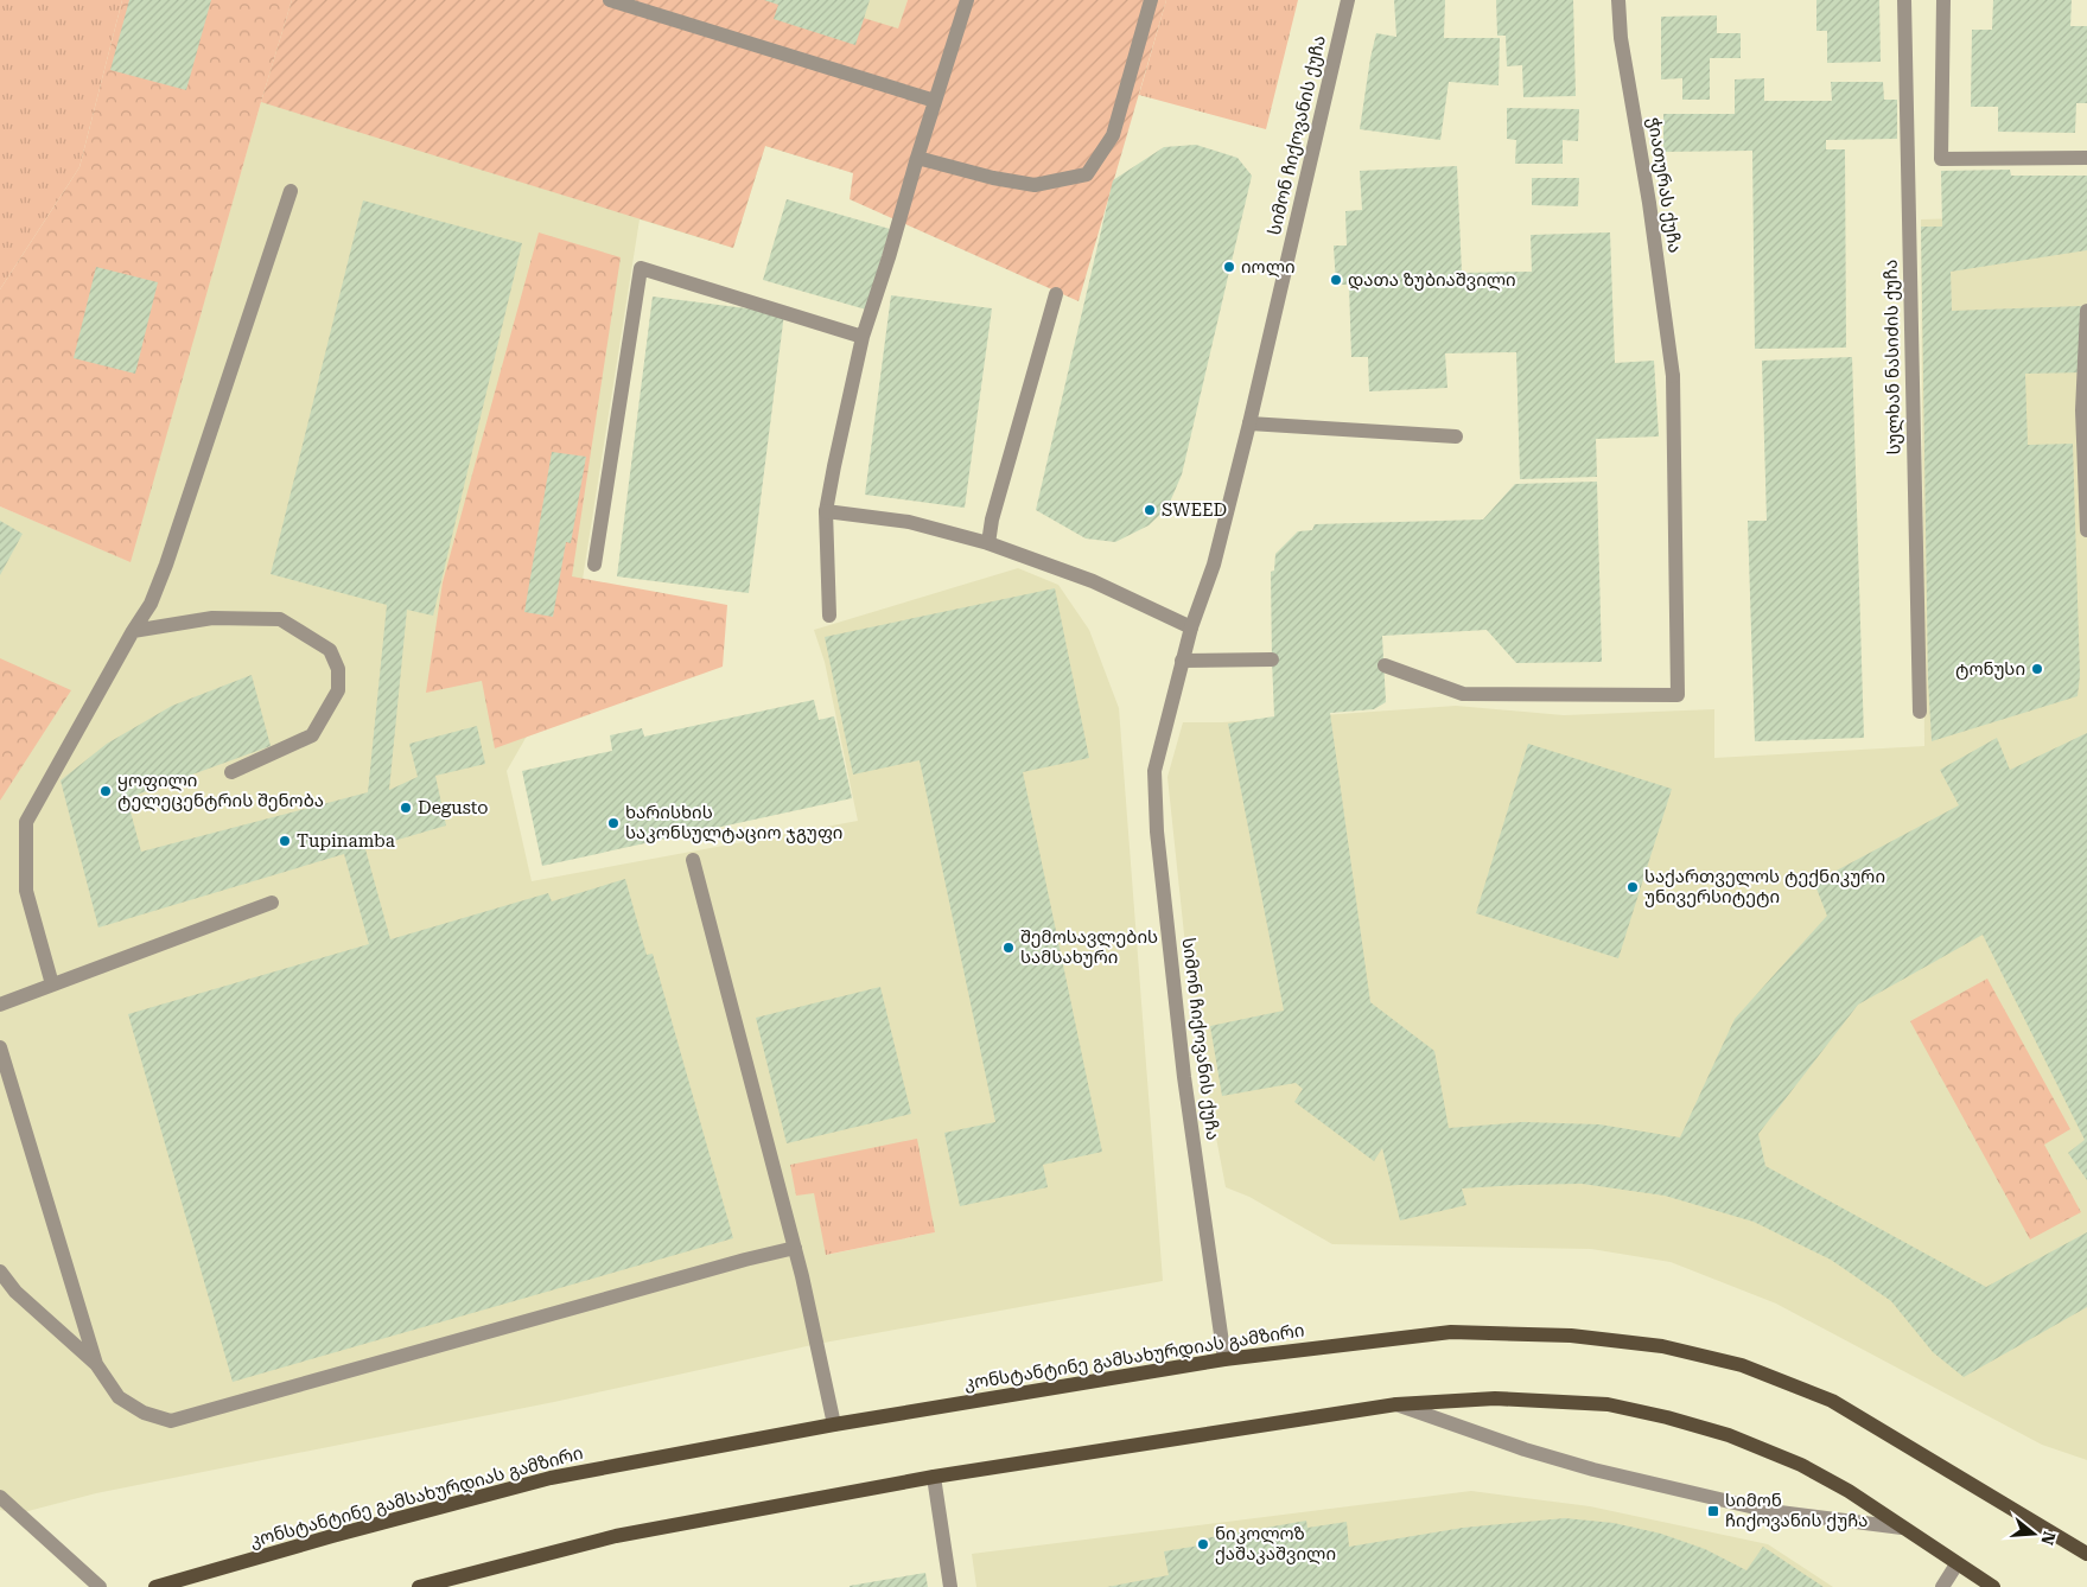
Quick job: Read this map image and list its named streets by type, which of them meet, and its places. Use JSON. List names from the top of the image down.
{
  "streets": {
    "main road": ["კონსტანტინე გამსახურდიას გამზირი"],
    "street": ["სიმონ ჩიქოვანის ქუჩა", "ჭიათურას ქუჩა", "სულხან ნასიძის ქუჩა"]
  },
  "crossings": [
    ["სიმონ ჩიქოვანის ქუჩა", "კონსტანტინე გამსახურდიას გამზირი"]
  ],
  "places": {
    "other": [
      "იოლი",
      "დათა ზუბიაშვილი",
      "SWEED",
      "ტონუსი",
      "ყოფილი ტელეცენტრის შენობა",
      "Degusto",
      "ხარისხის საკონსულტაციო ჯგუფი",
      "Tupinamba",
      "საქართველოს ტექნიკური უნივერსიტეტი",
      "შემოსავლების სამსახური",
      "ნიკოლოზ ქაშაკაშვილი"
    ],
    "transit": ["სიმონ ჩიქოვანის ქუჩა"]
  },
  "north": "right"
}
